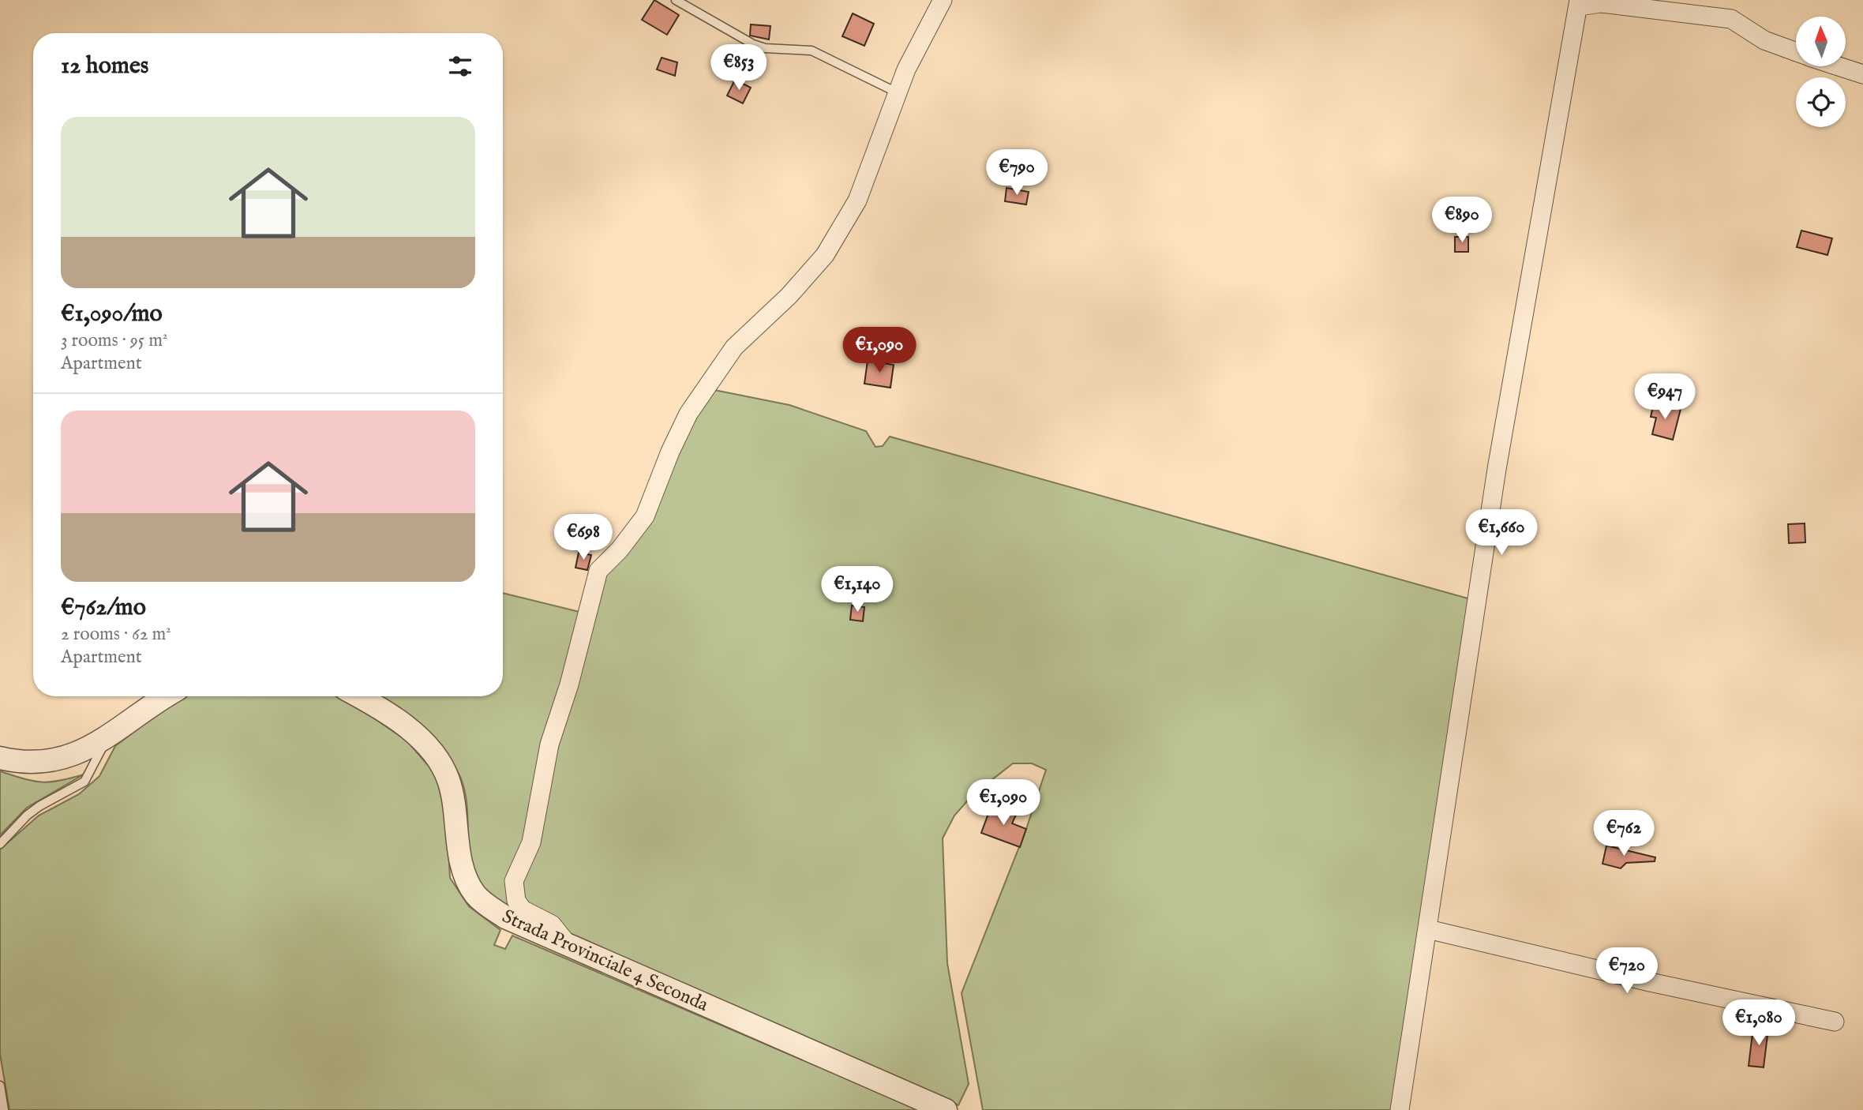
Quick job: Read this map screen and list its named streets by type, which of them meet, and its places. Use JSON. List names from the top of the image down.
{
  "streets": {
    "street": ["Strada Provinciale 4 Seconda"]
  },
  "north": "top",
  "page": {
    "heading": "12 homes",
    "price": [
      "€853",
      "€790",
      "€890",
      "€1,090",
      "€947",
      "€1,660",
      "€698",
      "€1,140",
      "€1,090",
      "€762",
      "€720",
      "€1,080"
    ],
    "list": [
      {
        "name": "€1,090/mo",
        "note": "3 rooms · 95 m² · Apartment"
      },
      {
        "name": "€762/mo",
        "note": "2 rooms · 62 m² · Apartment"
      }
    ]
  }
}
